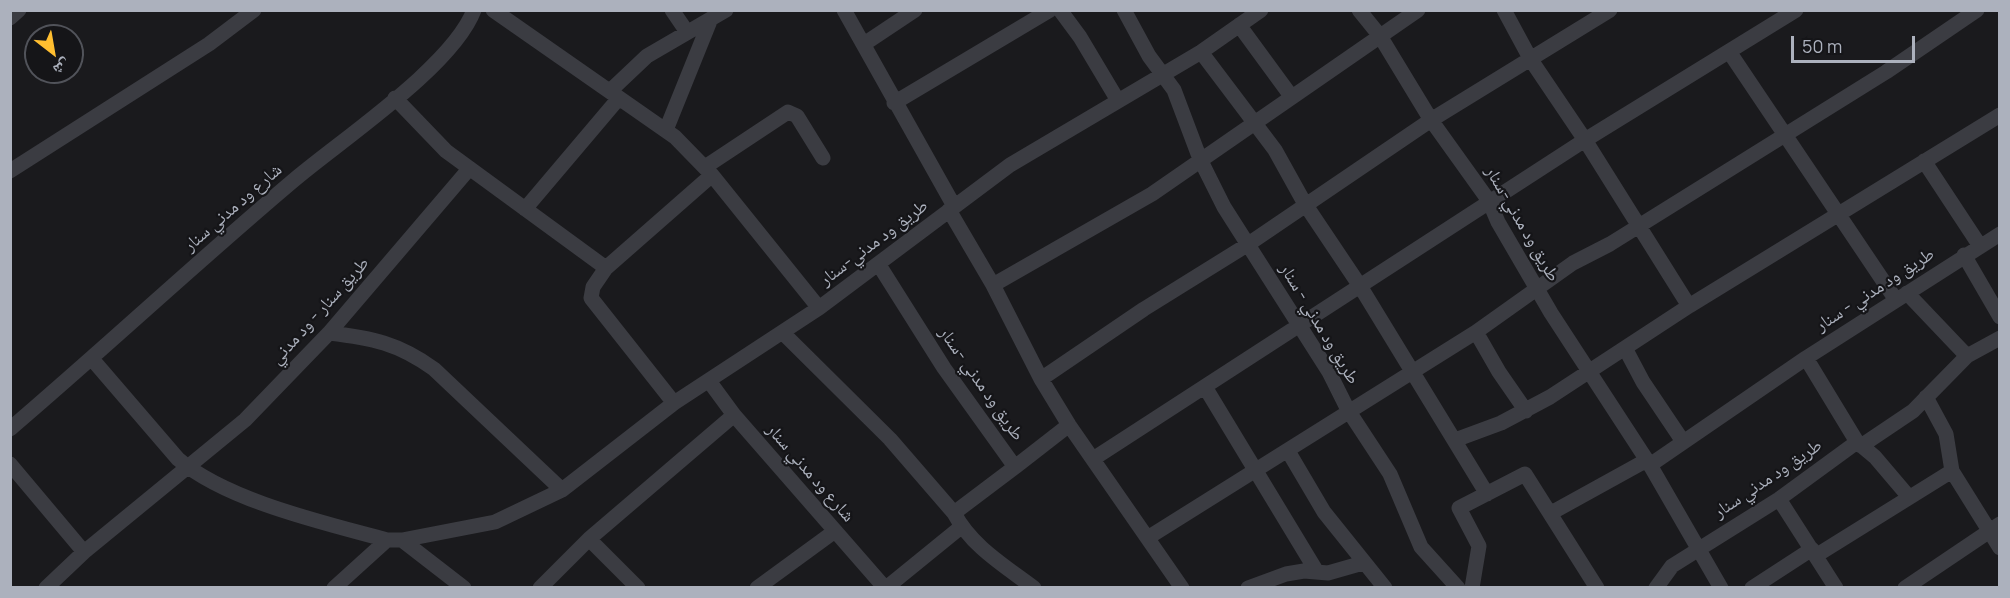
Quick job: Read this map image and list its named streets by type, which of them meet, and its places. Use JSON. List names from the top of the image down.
{
  "streets": {
    "street": [
      "شارع ود مدني سنار",
      "طريق ود مدني-سنار",
      "طريق ود مدني - سنار",
      "طريق سنار - ود مدني",
      "طريق ود مدني -سنار",
      "طريق ود مدني سنار"
    ]
  },
  "crossings": [
    ["شارع ود مدني سنار", "طريق ود مدني-سنار"],
    ["طريق ود مدني-سنار", "طريق ود مدني - سنار"],
    ["طريق ود مدني-سنار", "طريق ود مدني -سنار"]
  ],
  "scale_bar": "50 m",
  "north": "bottom right"
}
